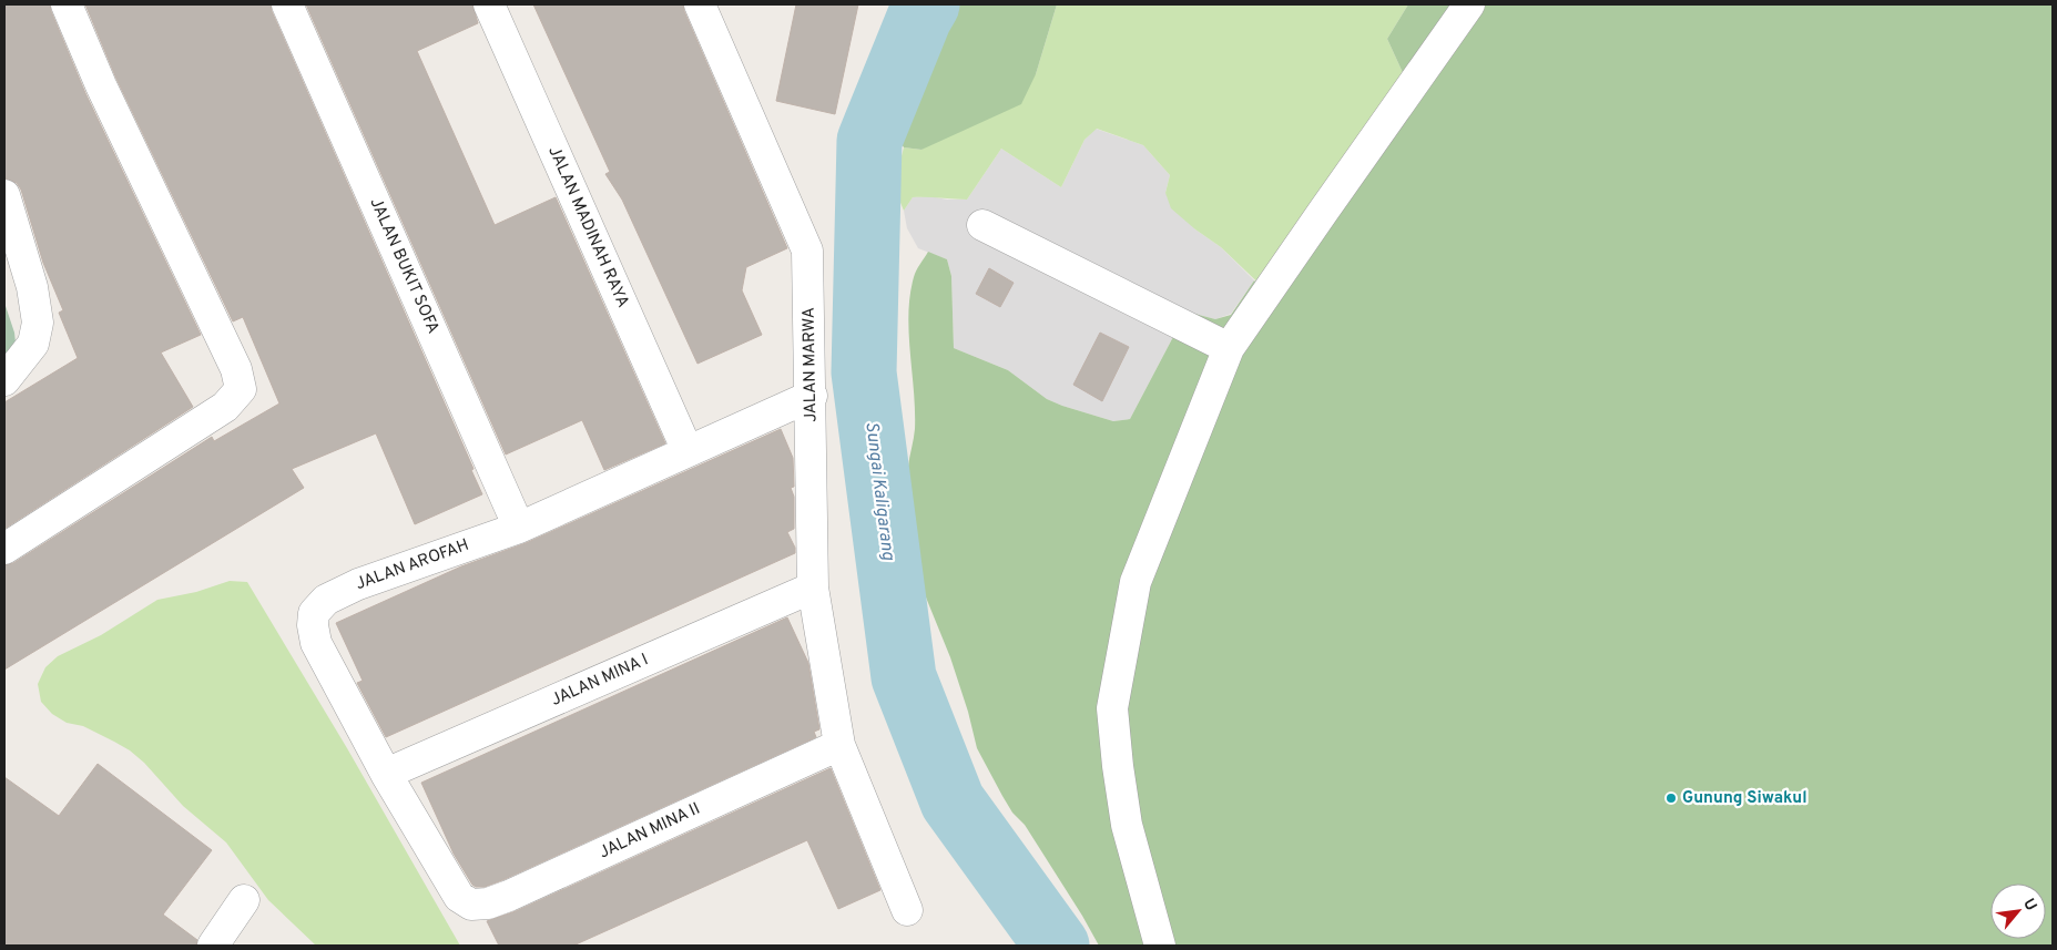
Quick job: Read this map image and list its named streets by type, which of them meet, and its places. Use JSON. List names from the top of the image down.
{
  "streets": {
    "street": [
      "JALAN MADINAH RAYA",
      "JALAN BUKIT SOFA",
      "JALAN MARWA",
      "JALAN AROFAH",
      "JALAN MINA I",
      "JALAN MINA II"
    ]
  },
  "crossings": [
    ["JALAN MADINAH RAYA", "JALAN AROFAH"],
    ["JALAN BUKIT SOFA", "JALAN AROFAH"],
    ["JALAN MARWA", "JALAN AROFAH"],
    ["JALAN MARWA", "JALAN MINA I"],
    ["JALAN MARWA", "JALAN MINA II"],
    ["JALAN AROFAH", "JALAN MINA I"],
    ["JALAN AROFAH", "JALAN MINA II"]
  ],
  "water": ["Sungai Kaligarang"],
  "places": ["Gunung Siwakul"],
  "north": "top right"
}
